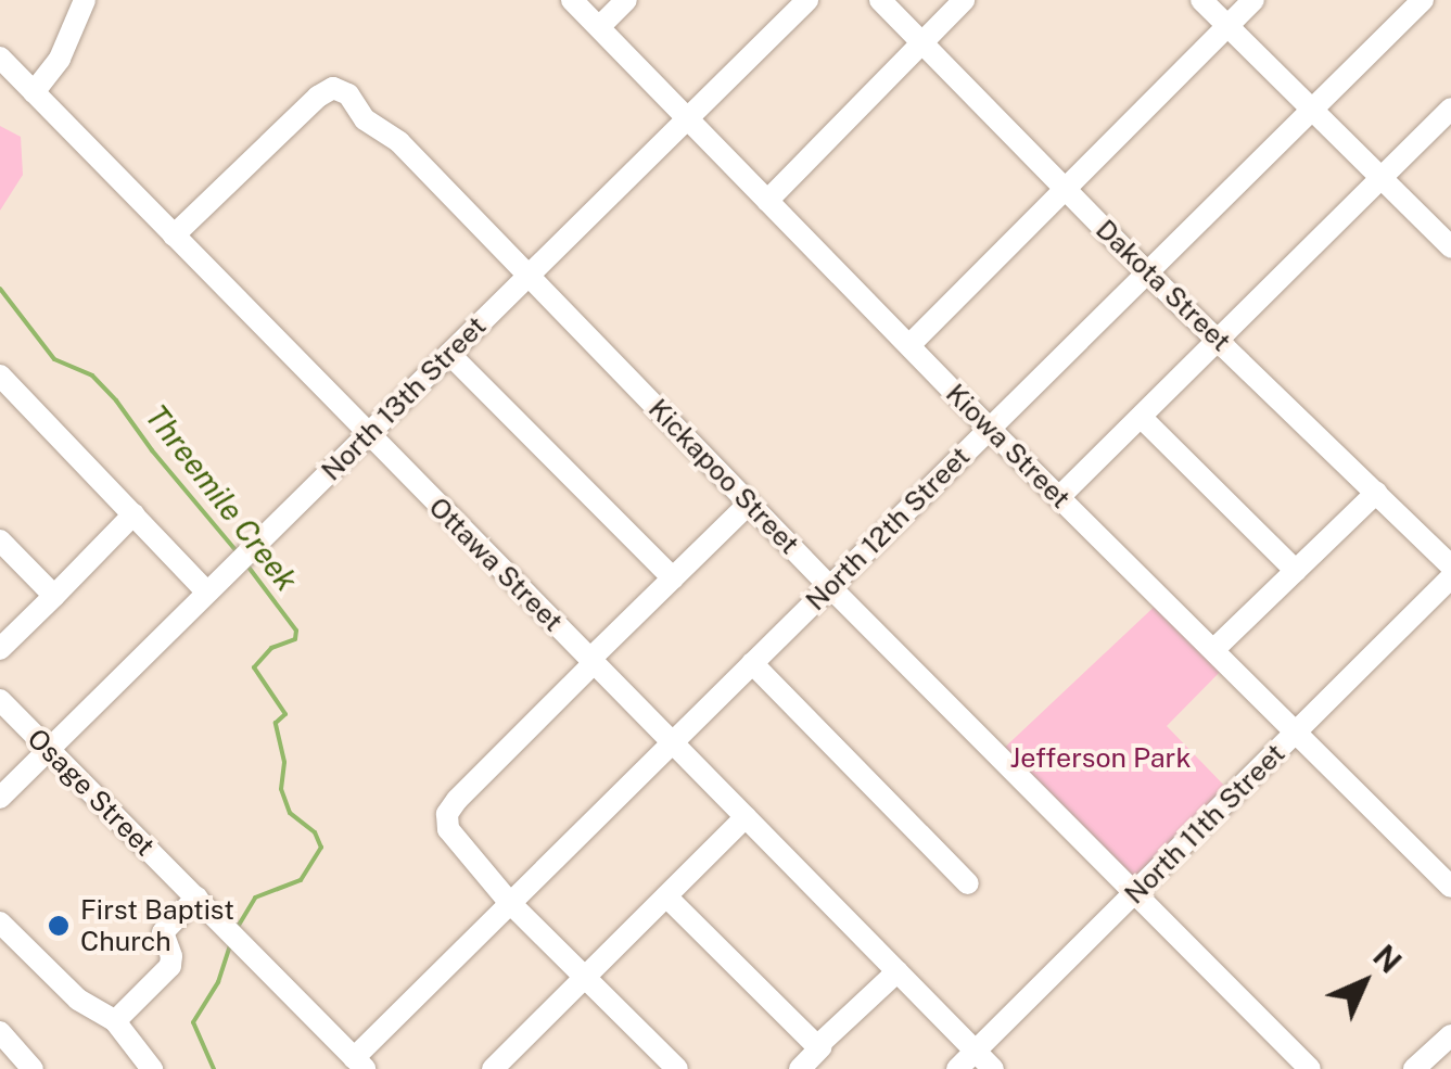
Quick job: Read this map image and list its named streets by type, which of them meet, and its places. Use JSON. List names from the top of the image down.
{
  "streets": {
    "street": [
      "Dakota Street",
      "North 13th Street",
      "Kiowa Street",
      "Kickapoo Street",
      "North 12th Street",
      "Ottawa Street",
      "Osage Street",
      "North 11th Street"
    ]
  },
  "crossings": [
    ["Dakota Street", "North 12th Street"],
    ["North 13th Street", "Kiowa Street"],
    ["North 13th Street", "Kickapoo Street"],
    ["North 13th Street", "Ottawa Street"],
    ["North 13th Street", "Osage Street"],
    ["Kiowa Street", "North 12th Street"],
    ["Kiowa Street", "North 11th Street"],
    ["Kickapoo Street", "North 12th Street"],
    ["Kickapoo Street", "Ottawa Street"],
    ["Kickapoo Street", "North 11th Street"],
    ["North 12th Street", "Ottawa Street"],
    ["North 12th Street", "Osage Street"],
    ["Ottawa Street", "North 11th Street"]
  ],
  "water": ["Threemile Creek"],
  "parks": ["Jefferson Park"],
  "places": ["First Baptist Church"],
  "north": "top right"
}
